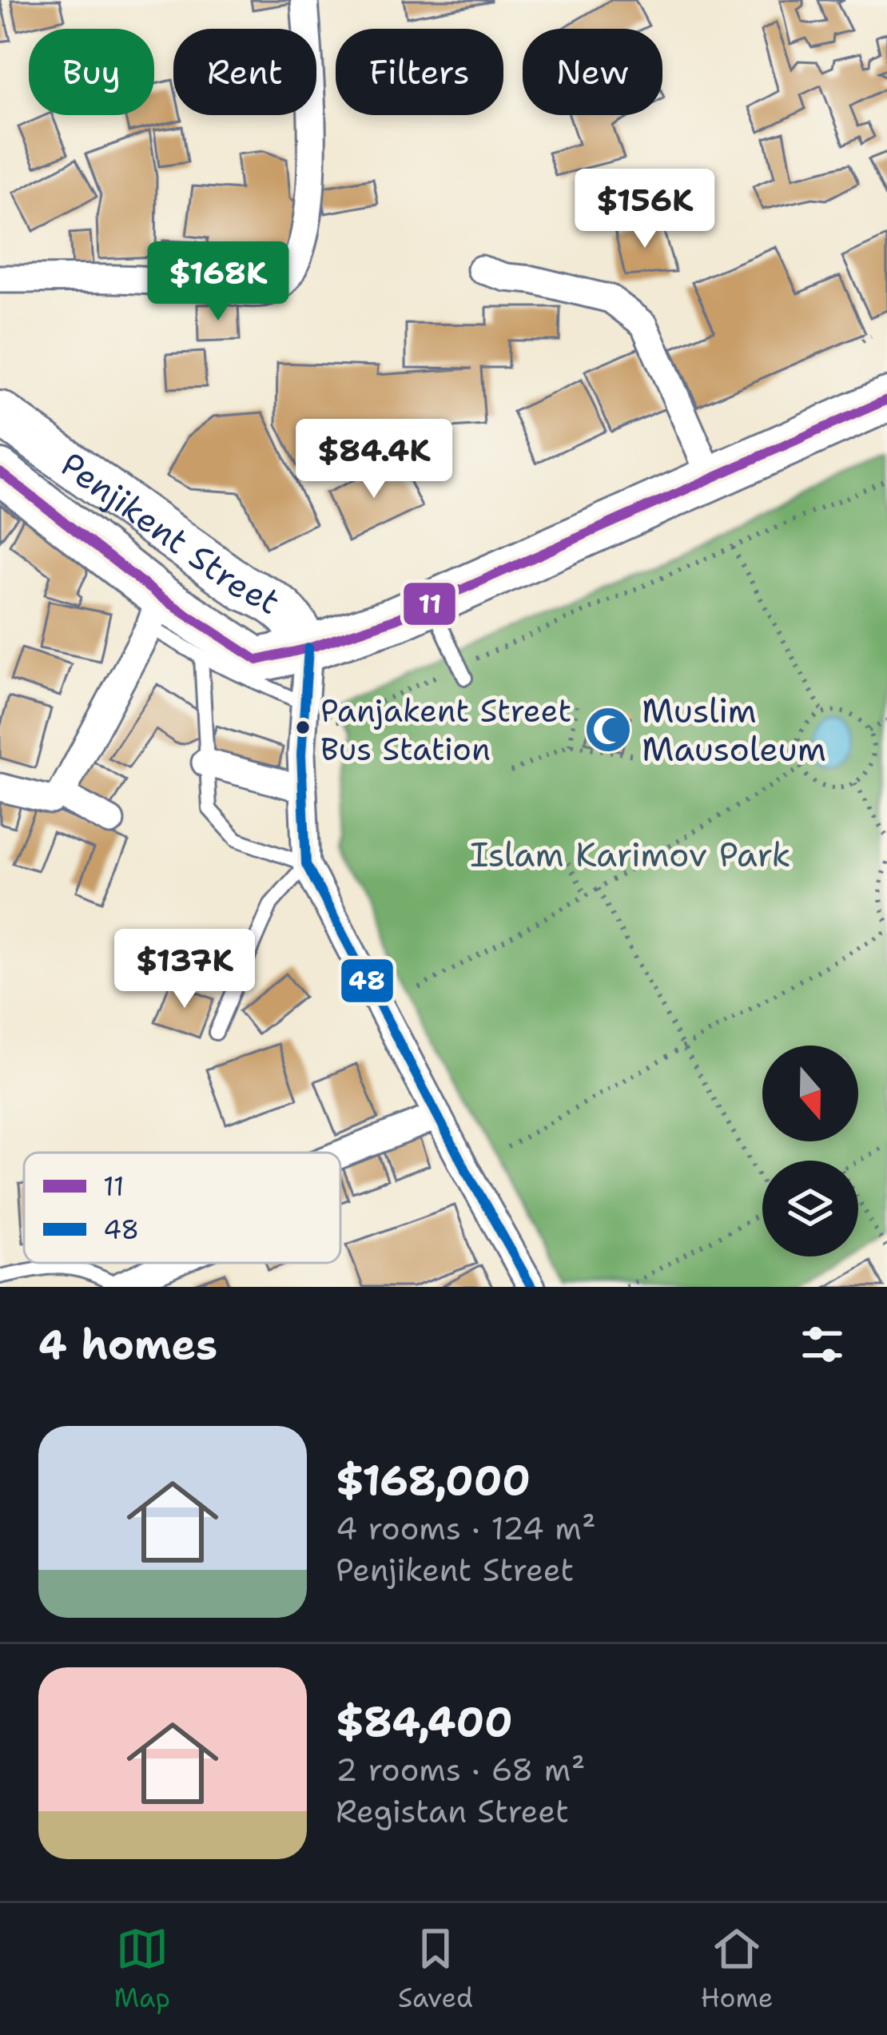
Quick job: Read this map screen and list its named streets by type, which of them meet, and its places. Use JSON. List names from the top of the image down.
{
  "streets": {
    "main road": ["Penjikent Street"]
  },
  "parks": ["Islam Karimov Park"],
  "places": {
    "other": ["Panjakent Street Bus Station"],
    "mosque": ["Muslim Mausoleum"]
  },
  "lines": ["transit line 11", "transit line 48"],
  "legend": ["11", "48"],
  "north": "bottom",
  "page": {
    "chip": [
      "Buy",
      "Rent",
      "Filters",
      "New"
    ],
    "price": [
      "$156K",
      "$168K",
      "$84.4K",
      "$137K"
    ],
    "heading": "4 homes",
    "list": [
      {
        "name": "$168,000",
        "note": "4 rooms · 124 m² · Penjikent Street"
      },
      {
        "name": "$84,400",
        "note": "2 rooms · 68 m² · Registan Street"
      }
    ],
    "tabs": ["Map", "Saved", "Home"]
  }
}
